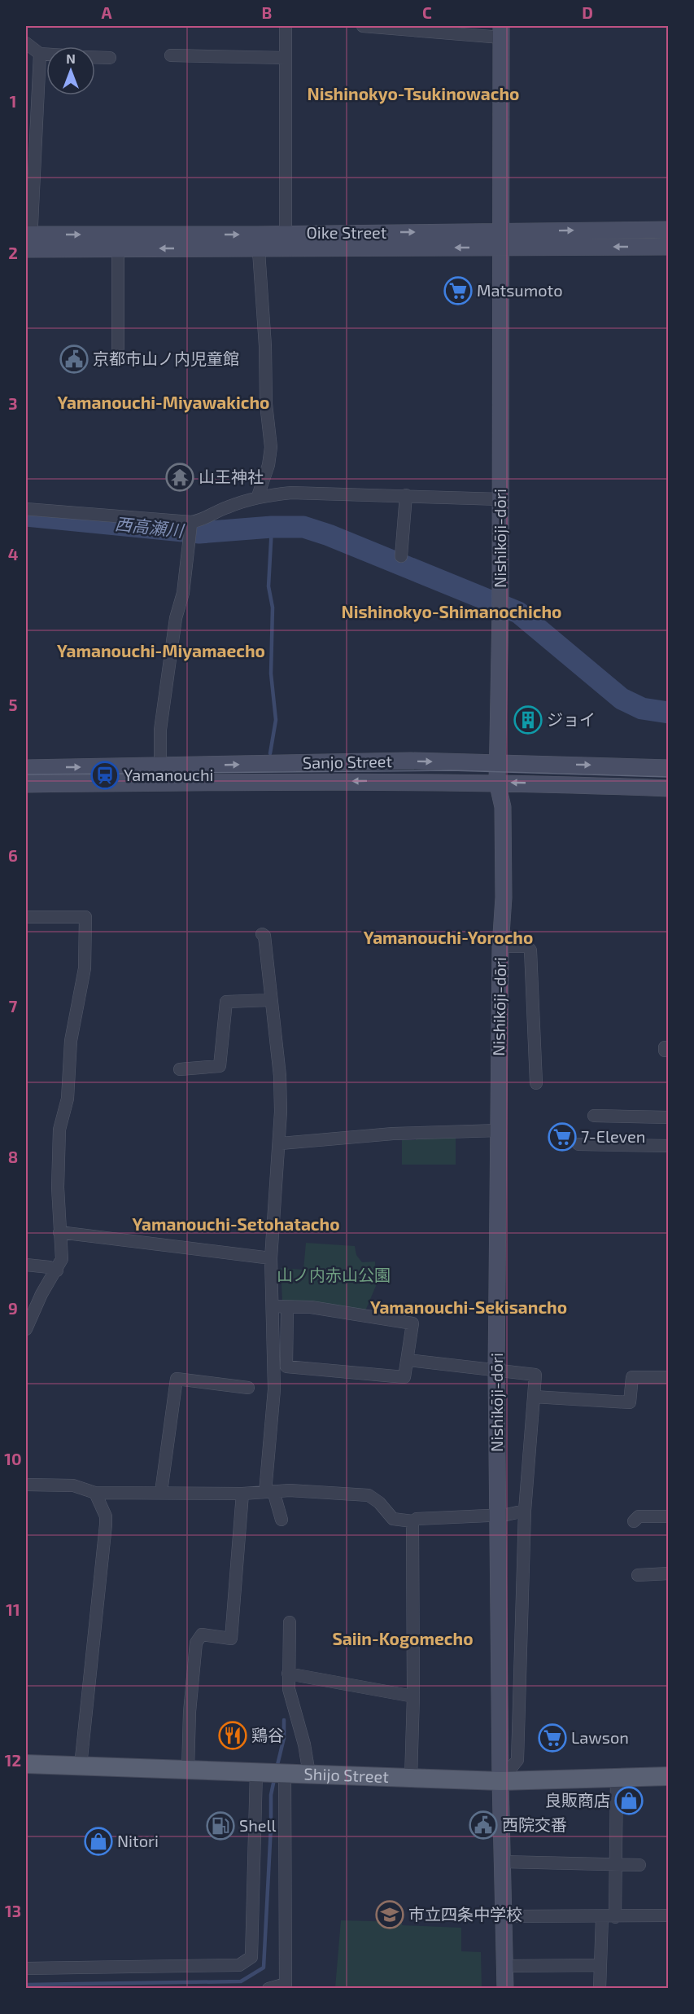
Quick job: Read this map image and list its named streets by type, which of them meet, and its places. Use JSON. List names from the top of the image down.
{
  "streets": {
    "main road": ["Shijo Street"],
    "street": ["Oike Street", "Nishikōji-dōri", "Sanjo Street"]
  },
  "crossings": [
    ["Oike Street", "Nishikōji-dōri"],
    ["Nishikōji-dōri", "Sanjo Street"],
    ["Nishikōji-dōri", "Shijo Street"]
  ],
  "districts": [
    "Nishinokyo-Tsukinowacho",
    "Yamanouchi-Miyawakicho",
    "Nishinokyo-Shimanochicho",
    "Yamanouchi-Miyamaecho",
    "Yamanouchi-Yorocho",
    "Yamanouchi-Setohatacho",
    "Yamanouchi-Sekisancho",
    "Saiin-Kogomecho"
  ],
  "water": ["西高瀬川"],
  "parks": ["山ノ内赤山公園"],
  "places": {
    "supermarket": ["Matsumoto", "7-Eleven", "Lawson"],
    "public building": ["京都市山ノ内児童館", "西院交番"],
    "temple": ["山王神社"],
    "building": ["ジョイ"],
    "station": ["Yamanouchi"],
    "restaurant": ["鶏谷"],
    "shop": ["良販商店", "Nitori"],
    "fuel station": ["Shell"],
    "school or university": ["市立四条中学校"]
  },
  "north": "top",
  "grid": {
    "columns": [
      "A",
      "B",
      "C",
      "D"
    ],
    "rows": [
      "1",
      "2",
      "3",
      "4",
      "5",
      "6",
      "7",
      "8",
      "9",
      "10",
      "11",
      "12",
      "13"
    ]
  }
}
